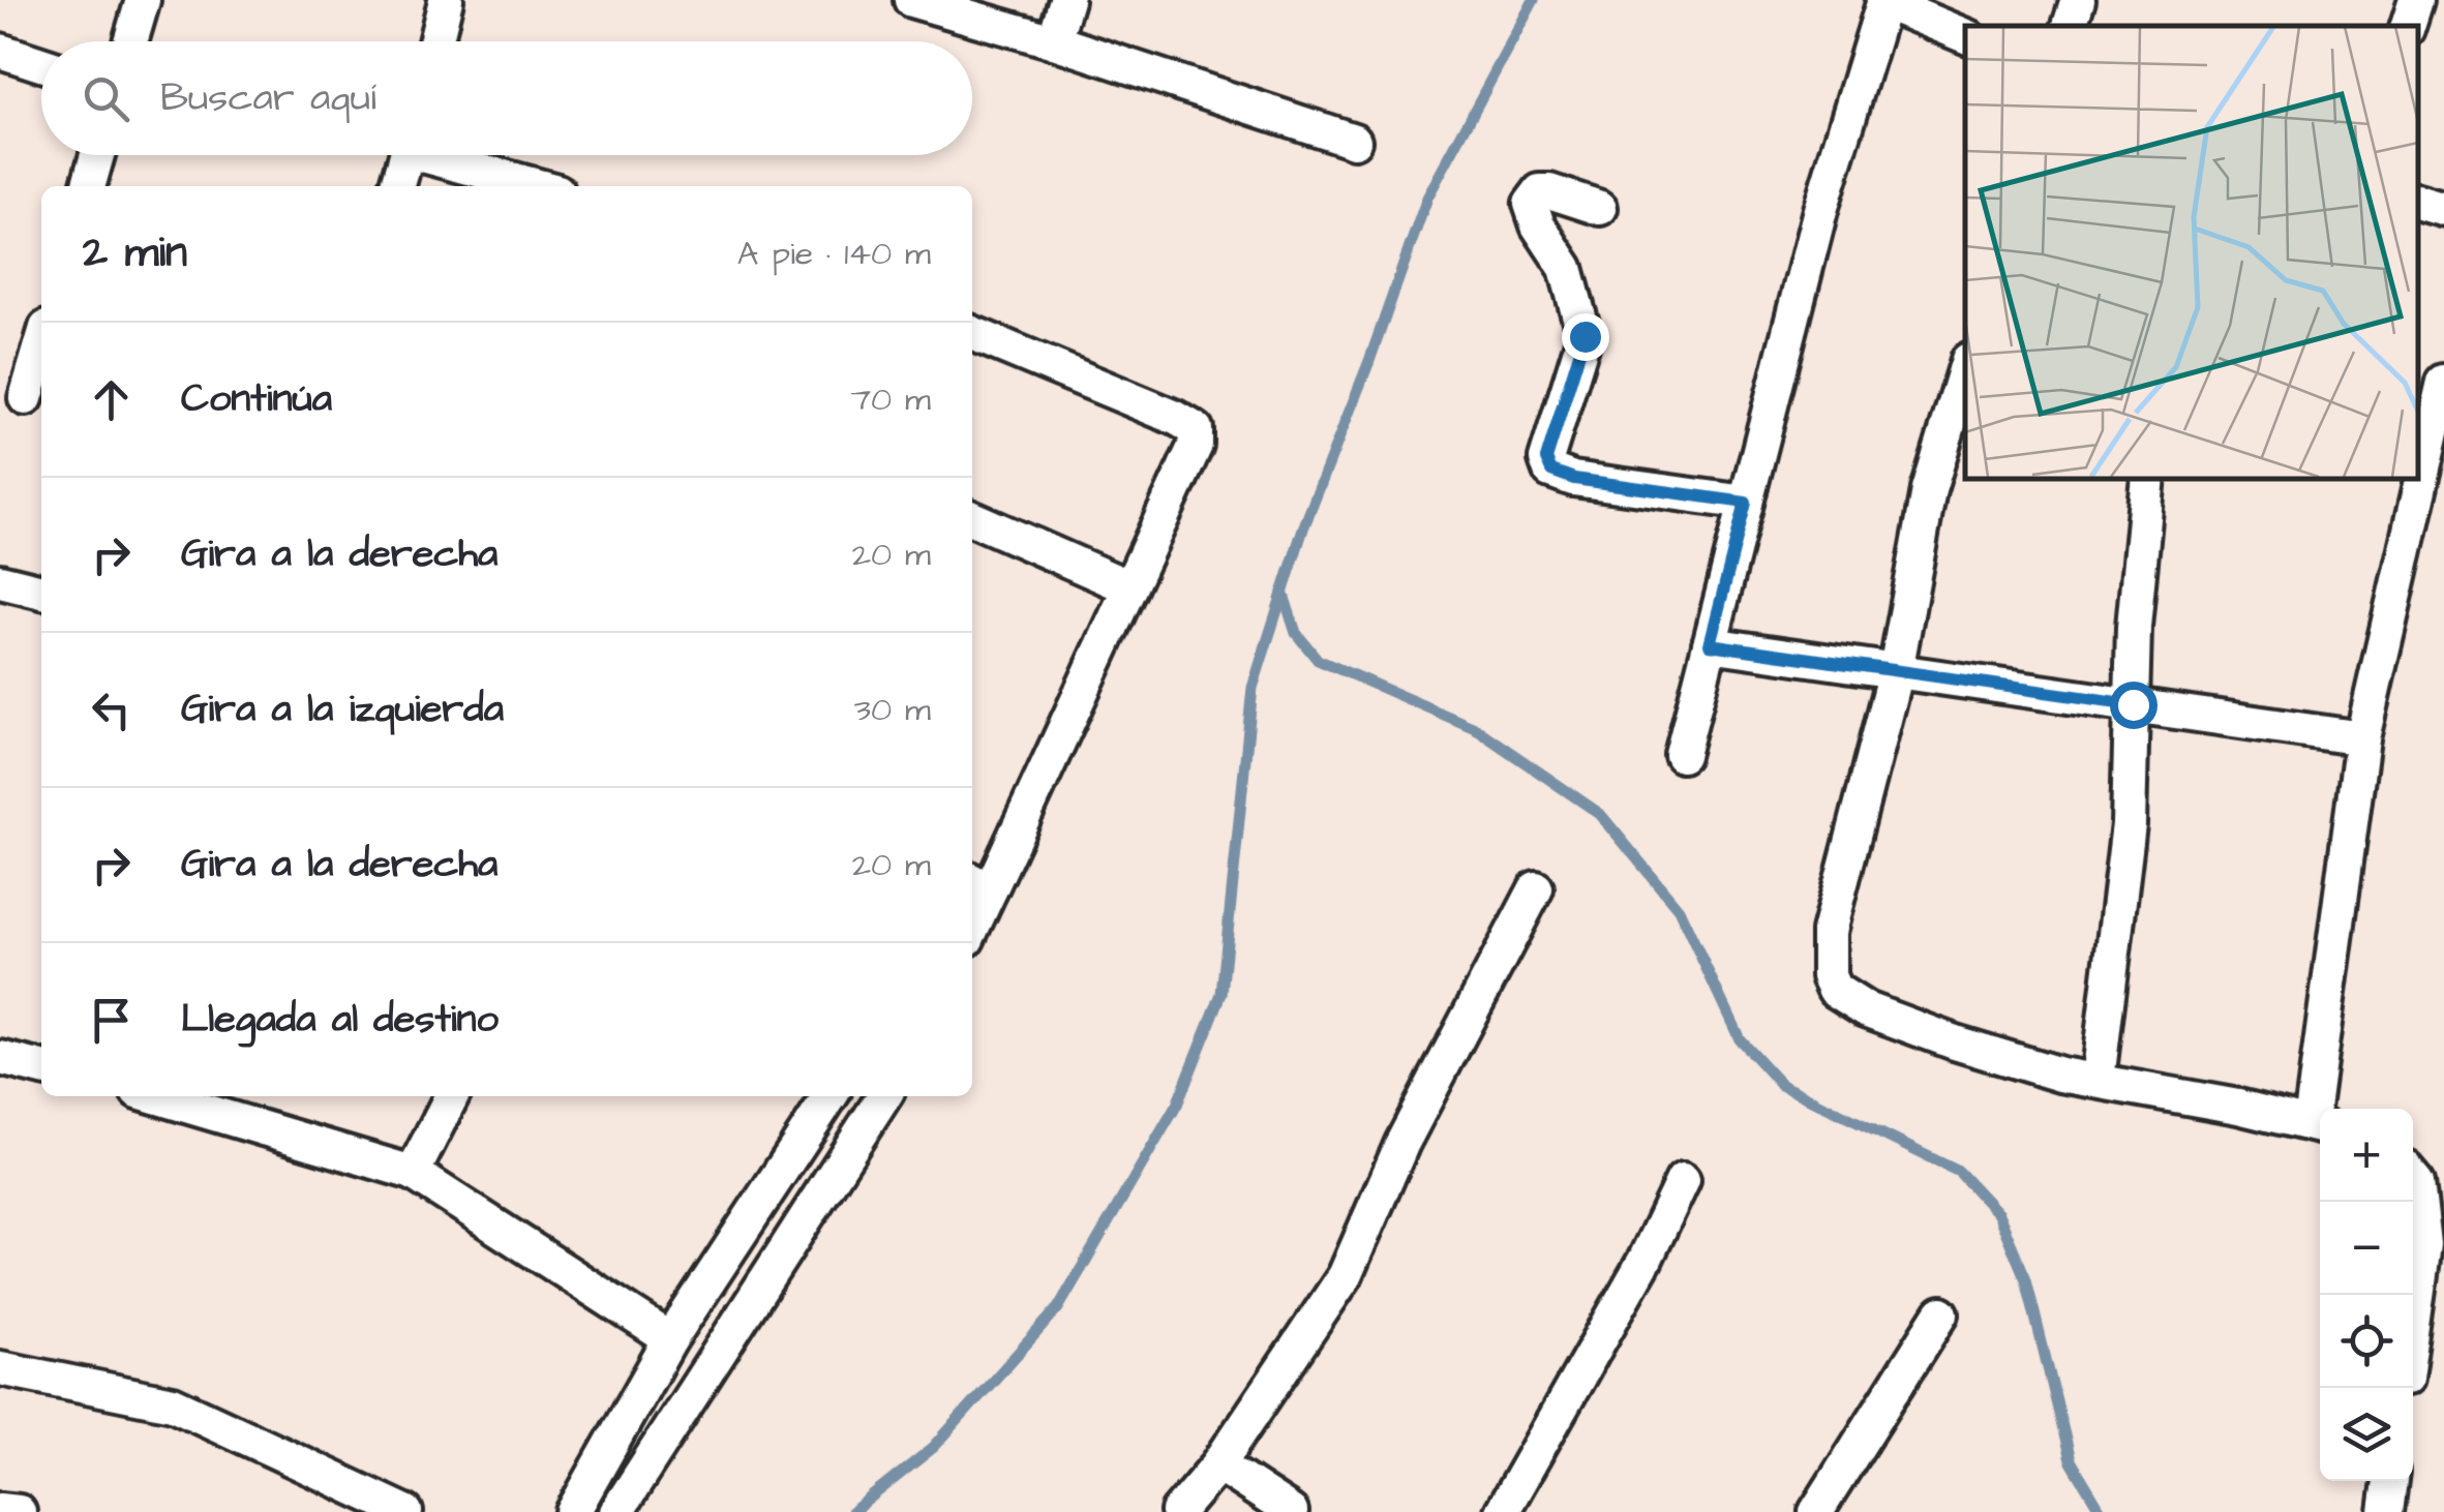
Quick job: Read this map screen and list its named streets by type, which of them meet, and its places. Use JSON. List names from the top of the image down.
{
  "page": {
    "search": "Buscar aquí",
    "heading": ["2 min", "A pie · 140 m"],
    "list": [
      ["Continúa", "70 m"],
      ["Gira a la derecha", "20 m"],
      ["Gira a la izquierda", "30 m"],
      ["Gira a la derecha", "20 m"],
      "Llegada al destino"
    ],
    "map_buttons": ["+", "−"]
  }
}
